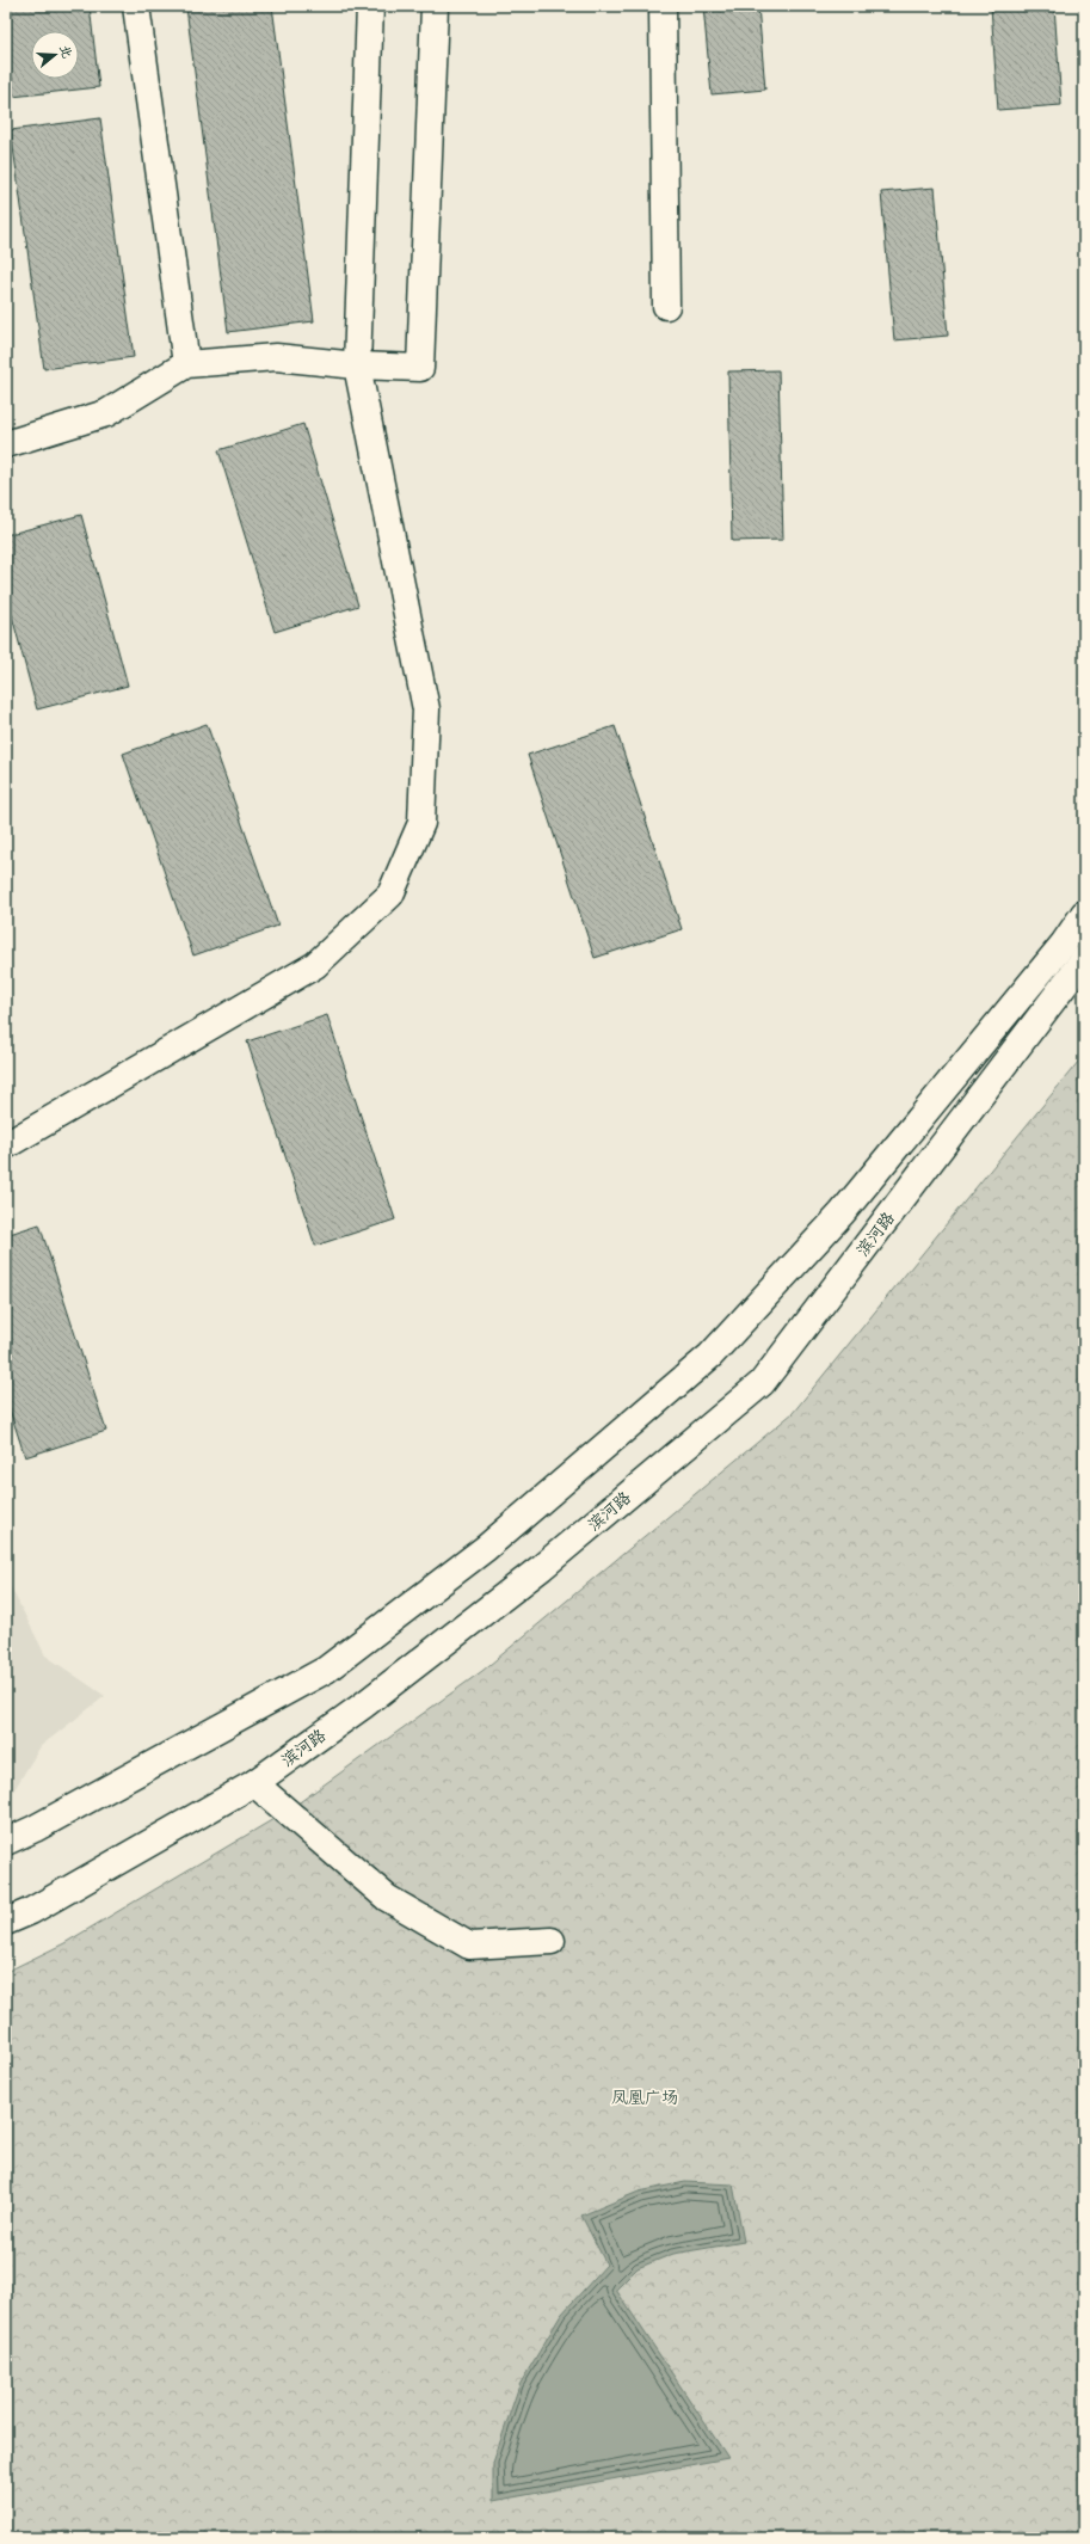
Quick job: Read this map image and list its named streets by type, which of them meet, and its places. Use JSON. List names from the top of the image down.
{
  "streets": {
    "main road": ["滨河路"]
  },
  "parks": ["凤凰广场"],
  "north": "right"
}
